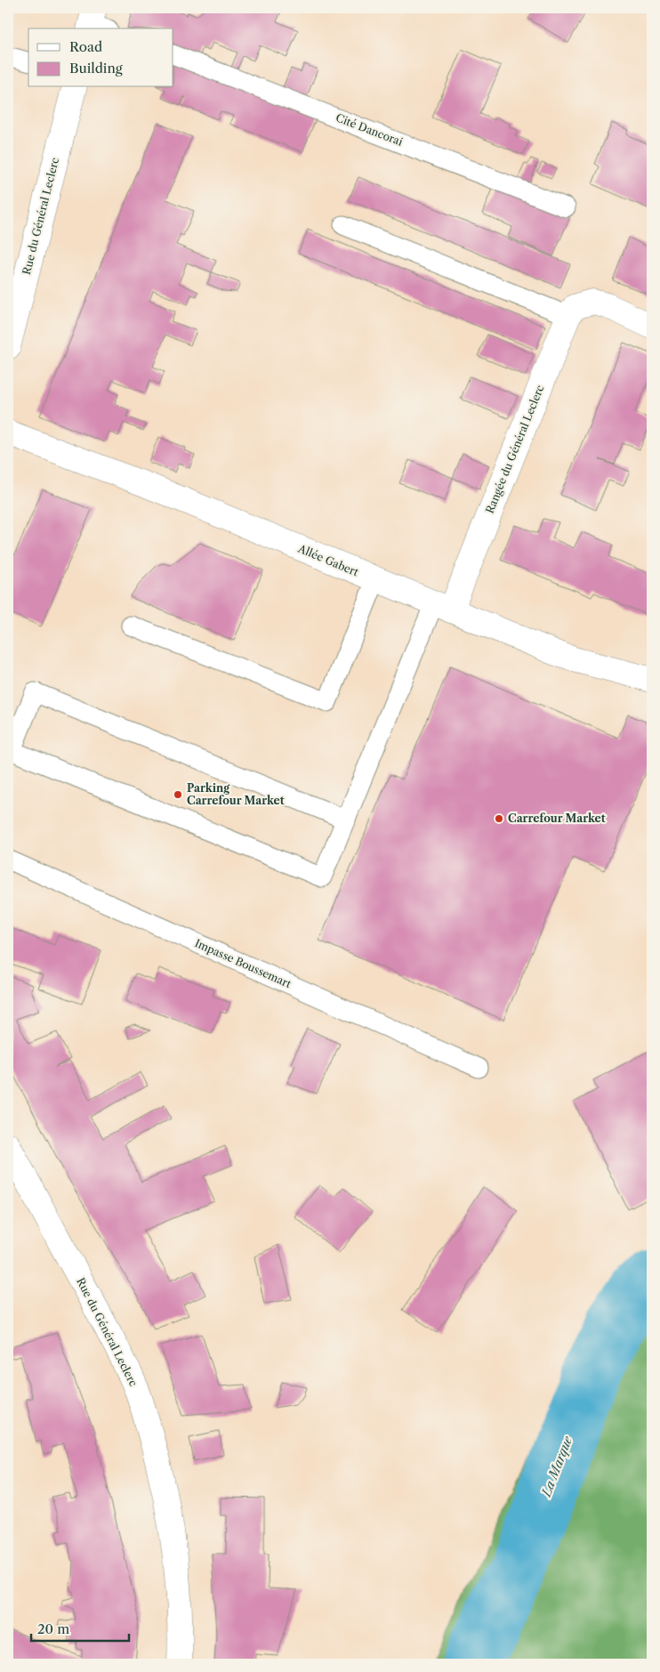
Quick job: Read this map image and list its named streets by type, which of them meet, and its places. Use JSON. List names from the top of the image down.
{
  "streets": {
    "street": ["Rue du Général Leclerc", "Rangée du Général Leclerc", "Allée Gabert"],
    "lane": ["Cité Dancorai", "Impasse Boussemart"]
  },
  "crossings": [
    ["Rangée du Général Leclerc", "Allée Gabert"]
  ],
  "water": ["La Marque"],
  "places": ["Parking Carrefour Market", "Carrefour Market"],
  "legend": ["Road", "Building"],
  "scale_bar": "20 m"
}
